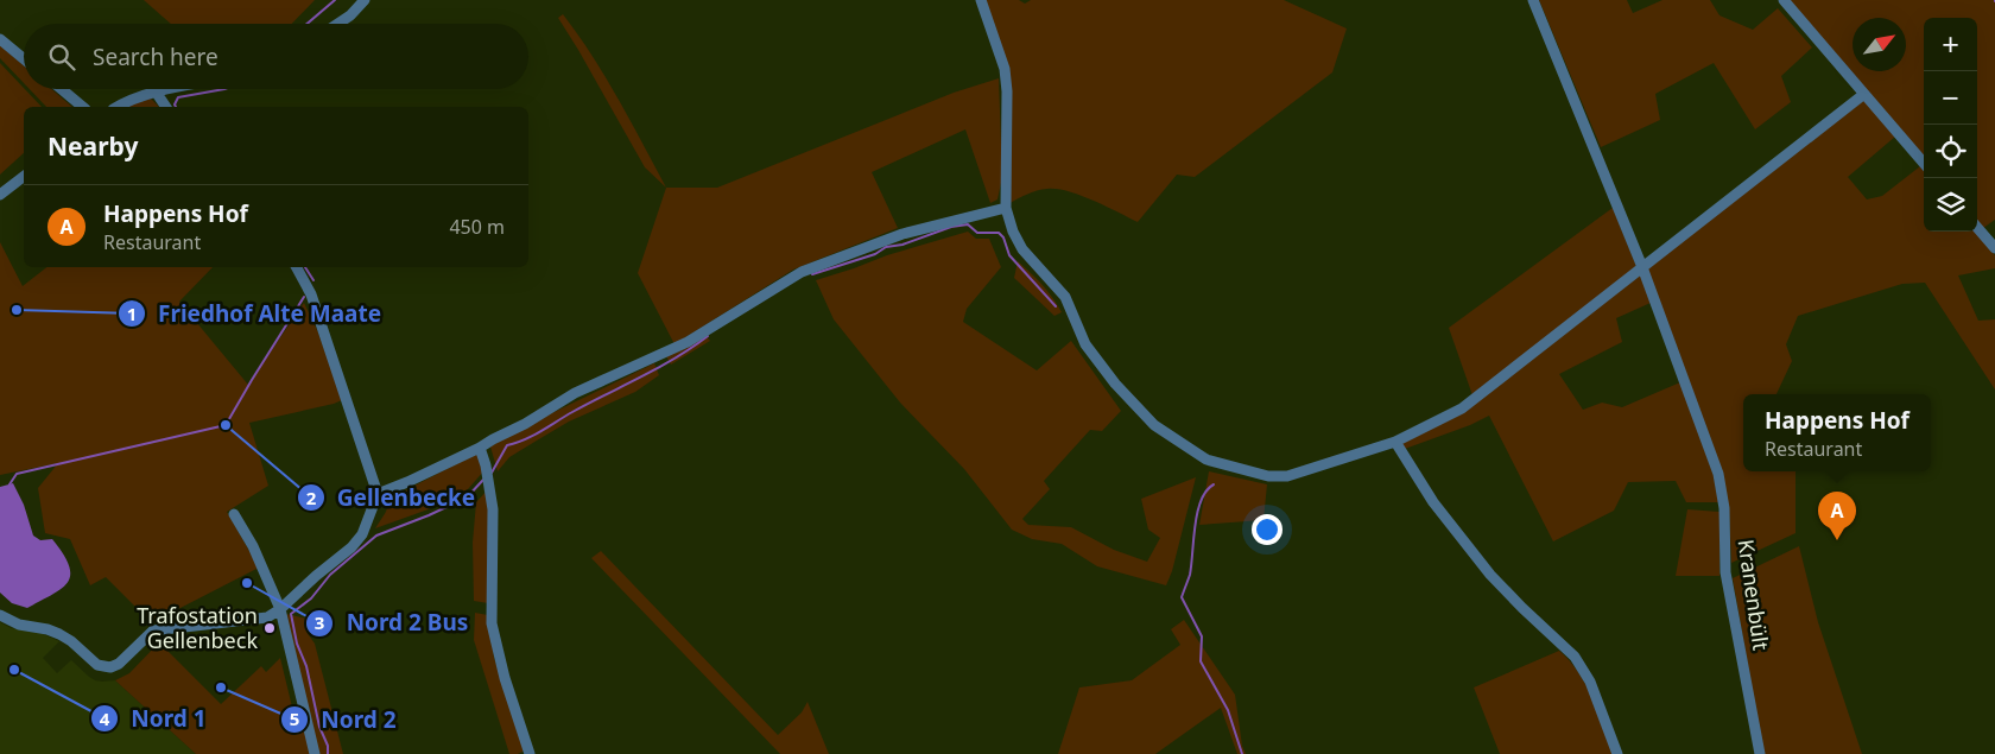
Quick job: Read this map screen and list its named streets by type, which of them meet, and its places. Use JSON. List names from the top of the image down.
{
  "streets": {
    "street": ["Kranenbült"]
  },
  "places": [
    "Friedhof Alte Maate",
    "Gellenbecke",
    "Nord 2 Bus",
    "Trafostation Gellenbeck",
    "Nord 1",
    "Nord 2"
  ],
  "north": "top right",
  "page": {
    "map_buttons": ["+", "−"],
    "search": "Search here",
    "heading": "Nearby",
    "list": [
      {
        "mark": "A",
        "name": "Happens Hof",
        "note": "Restaurant",
        "value": "450 m"
      }
    ],
    "popup": ["Happens Hof", "Restaurant"],
    "pins": "A"
  }
}
